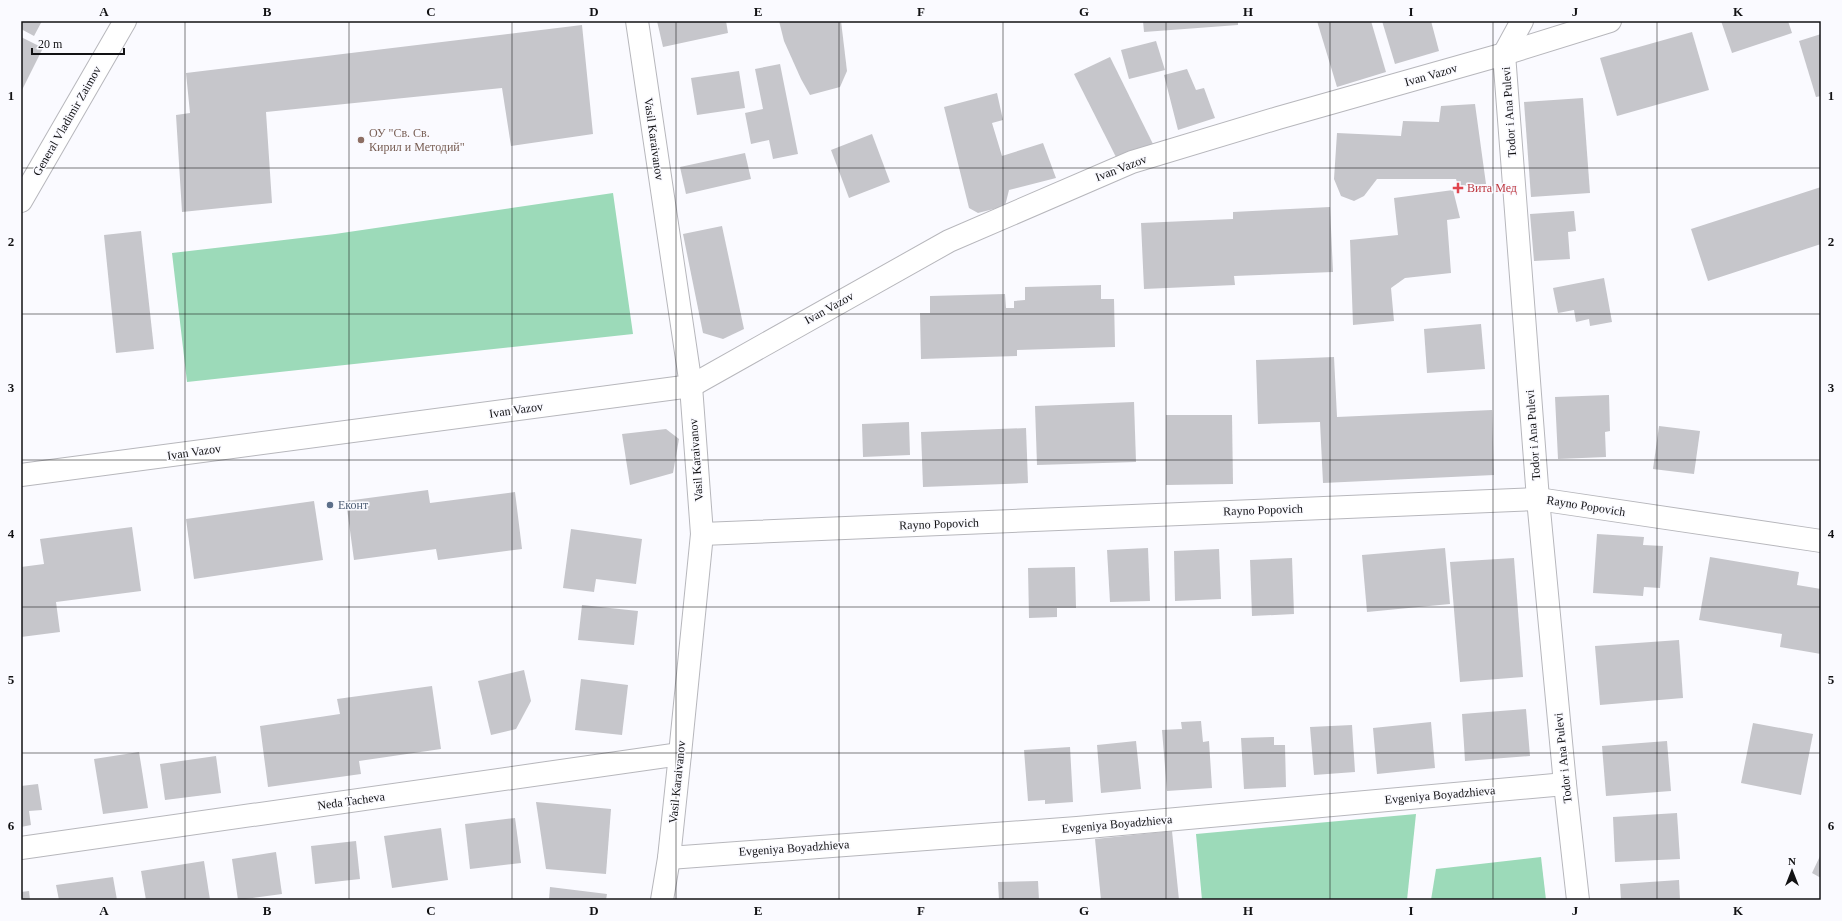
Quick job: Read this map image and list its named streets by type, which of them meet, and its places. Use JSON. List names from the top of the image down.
{
  "streets": {
    "street": [
      "Ivan Vazov",
      "Todor i Ana Pulevi",
      "General Vladimir Zaimov",
      "Vasil Karaivanov",
      "Rayno Popovich",
      "Evgeniya Boyadzhieva",
      "Neda Tacheva"
    ]
  },
  "crossings": [
    ["Ivan Vazov", "Todor i Ana Pulevi"],
    ["Ivan Vazov", "Vasil Karaivanov"],
    ["Todor i Ana Pulevi", "Rayno Popovich"],
    ["Todor i Ana Pulevi", "Evgeniya Boyadzhieva"],
    ["Vasil Karaivanov", "Rayno Popovich"],
    ["Vasil Karaivanov", "Evgeniya Boyadzhieva"],
    ["Vasil Karaivanov", "Neda Tacheva"]
  ],
  "places": {
    "other": ["ОУ \"Св. Св. Кирил и Методий\"", "Еконт"],
    "health": ["Вита Мед"]
  },
  "scale_bar": "20 m",
  "north": "top",
  "grid": {
    "columns": [
      "A",
      "B",
      "C",
      "D",
      "E",
      "F",
      "G",
      "H",
      "I",
      "J",
      "K"
    ],
    "rows": [
      "1",
      "2",
      "3",
      "4",
      "5",
      "6"
    ]
  }
}
